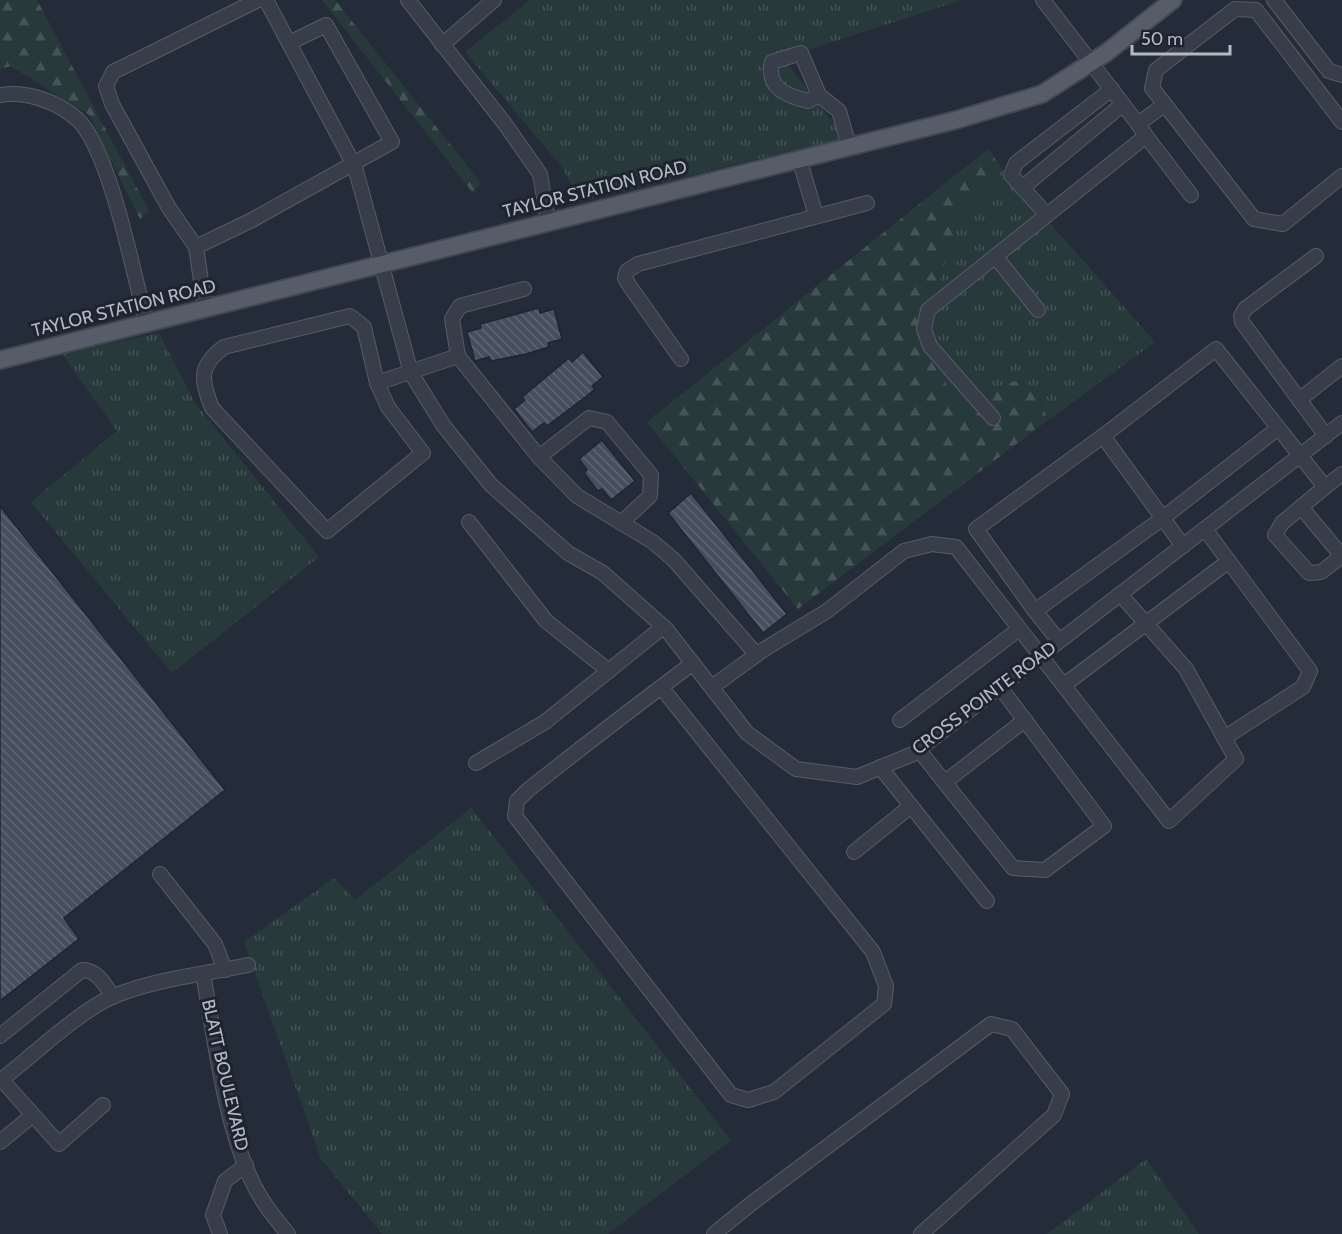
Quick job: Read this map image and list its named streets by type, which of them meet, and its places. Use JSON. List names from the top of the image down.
{
  "streets": {
    "main road": ["TAYLOR STATION ROAD"],
    "street": ["CROSS POINTE ROAD", "BLATT BOULEVARD"]
  },
  "crossings": [
    ["TAYLOR STATION ROAD", "CROSS POINTE ROAD"]
  ],
  "scale_bar": "50 m"
}
